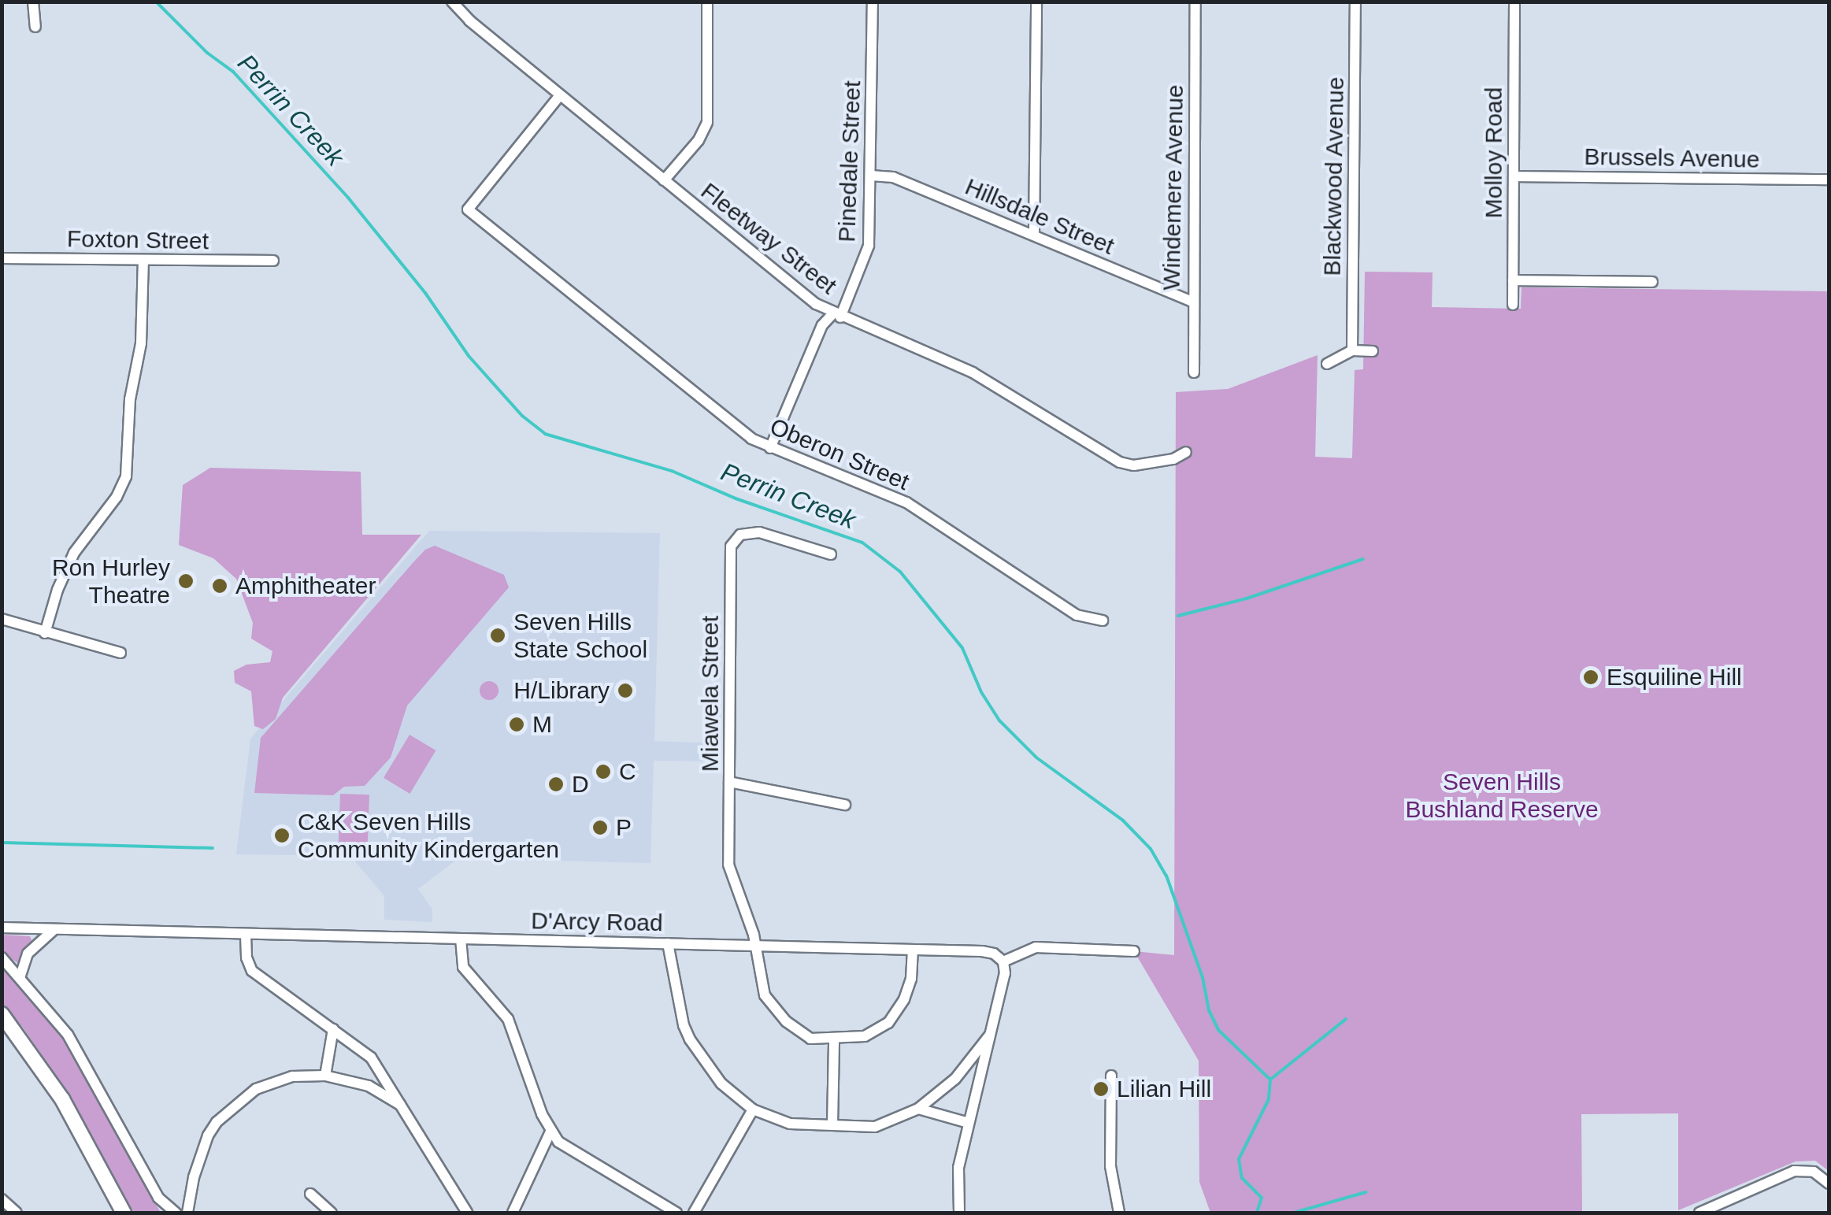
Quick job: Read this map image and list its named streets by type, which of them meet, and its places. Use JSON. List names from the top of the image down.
{
  "streets": {
    "street": [
      "Molloy Road",
      "Brussels Avenue",
      "Pinedale Street",
      "Blackwood Avenue",
      "Windemere Avenue",
      "Hillsdale Street",
      "Fleetway Street",
      "Foxton Street",
      "Oberon Street",
      "Miawela Street",
      "D'Arcy Road"
    ]
  },
  "crossings": [
    ["Molloy Road", "Brussels Avenue"],
    ["Pinedale Street", "Hillsdale Street"],
    ["Pinedale Street", "Fleetway Street"],
    ["Pinedale Street", "Oberon Street"],
    ["Windemere Avenue", "Hillsdale Street"],
    ["Fleetway Street", "Oberon Street"],
    ["Miawela Street", "D'Arcy Road"]
  ],
  "water": ["Perrin Creek"],
  "parks": ["Seven Hills Bushland Reserve"],
  "places": [
    "Ron Hurley Theatre",
    "Amphitheater",
    "Seven Hills State School",
    "Esquiline Hill",
    "H/Library",
    "M",
    "C",
    "D",
    "P",
    "C&K Seven Hills Community Kindergarten",
    "Lilian Hill"
  ]
}
